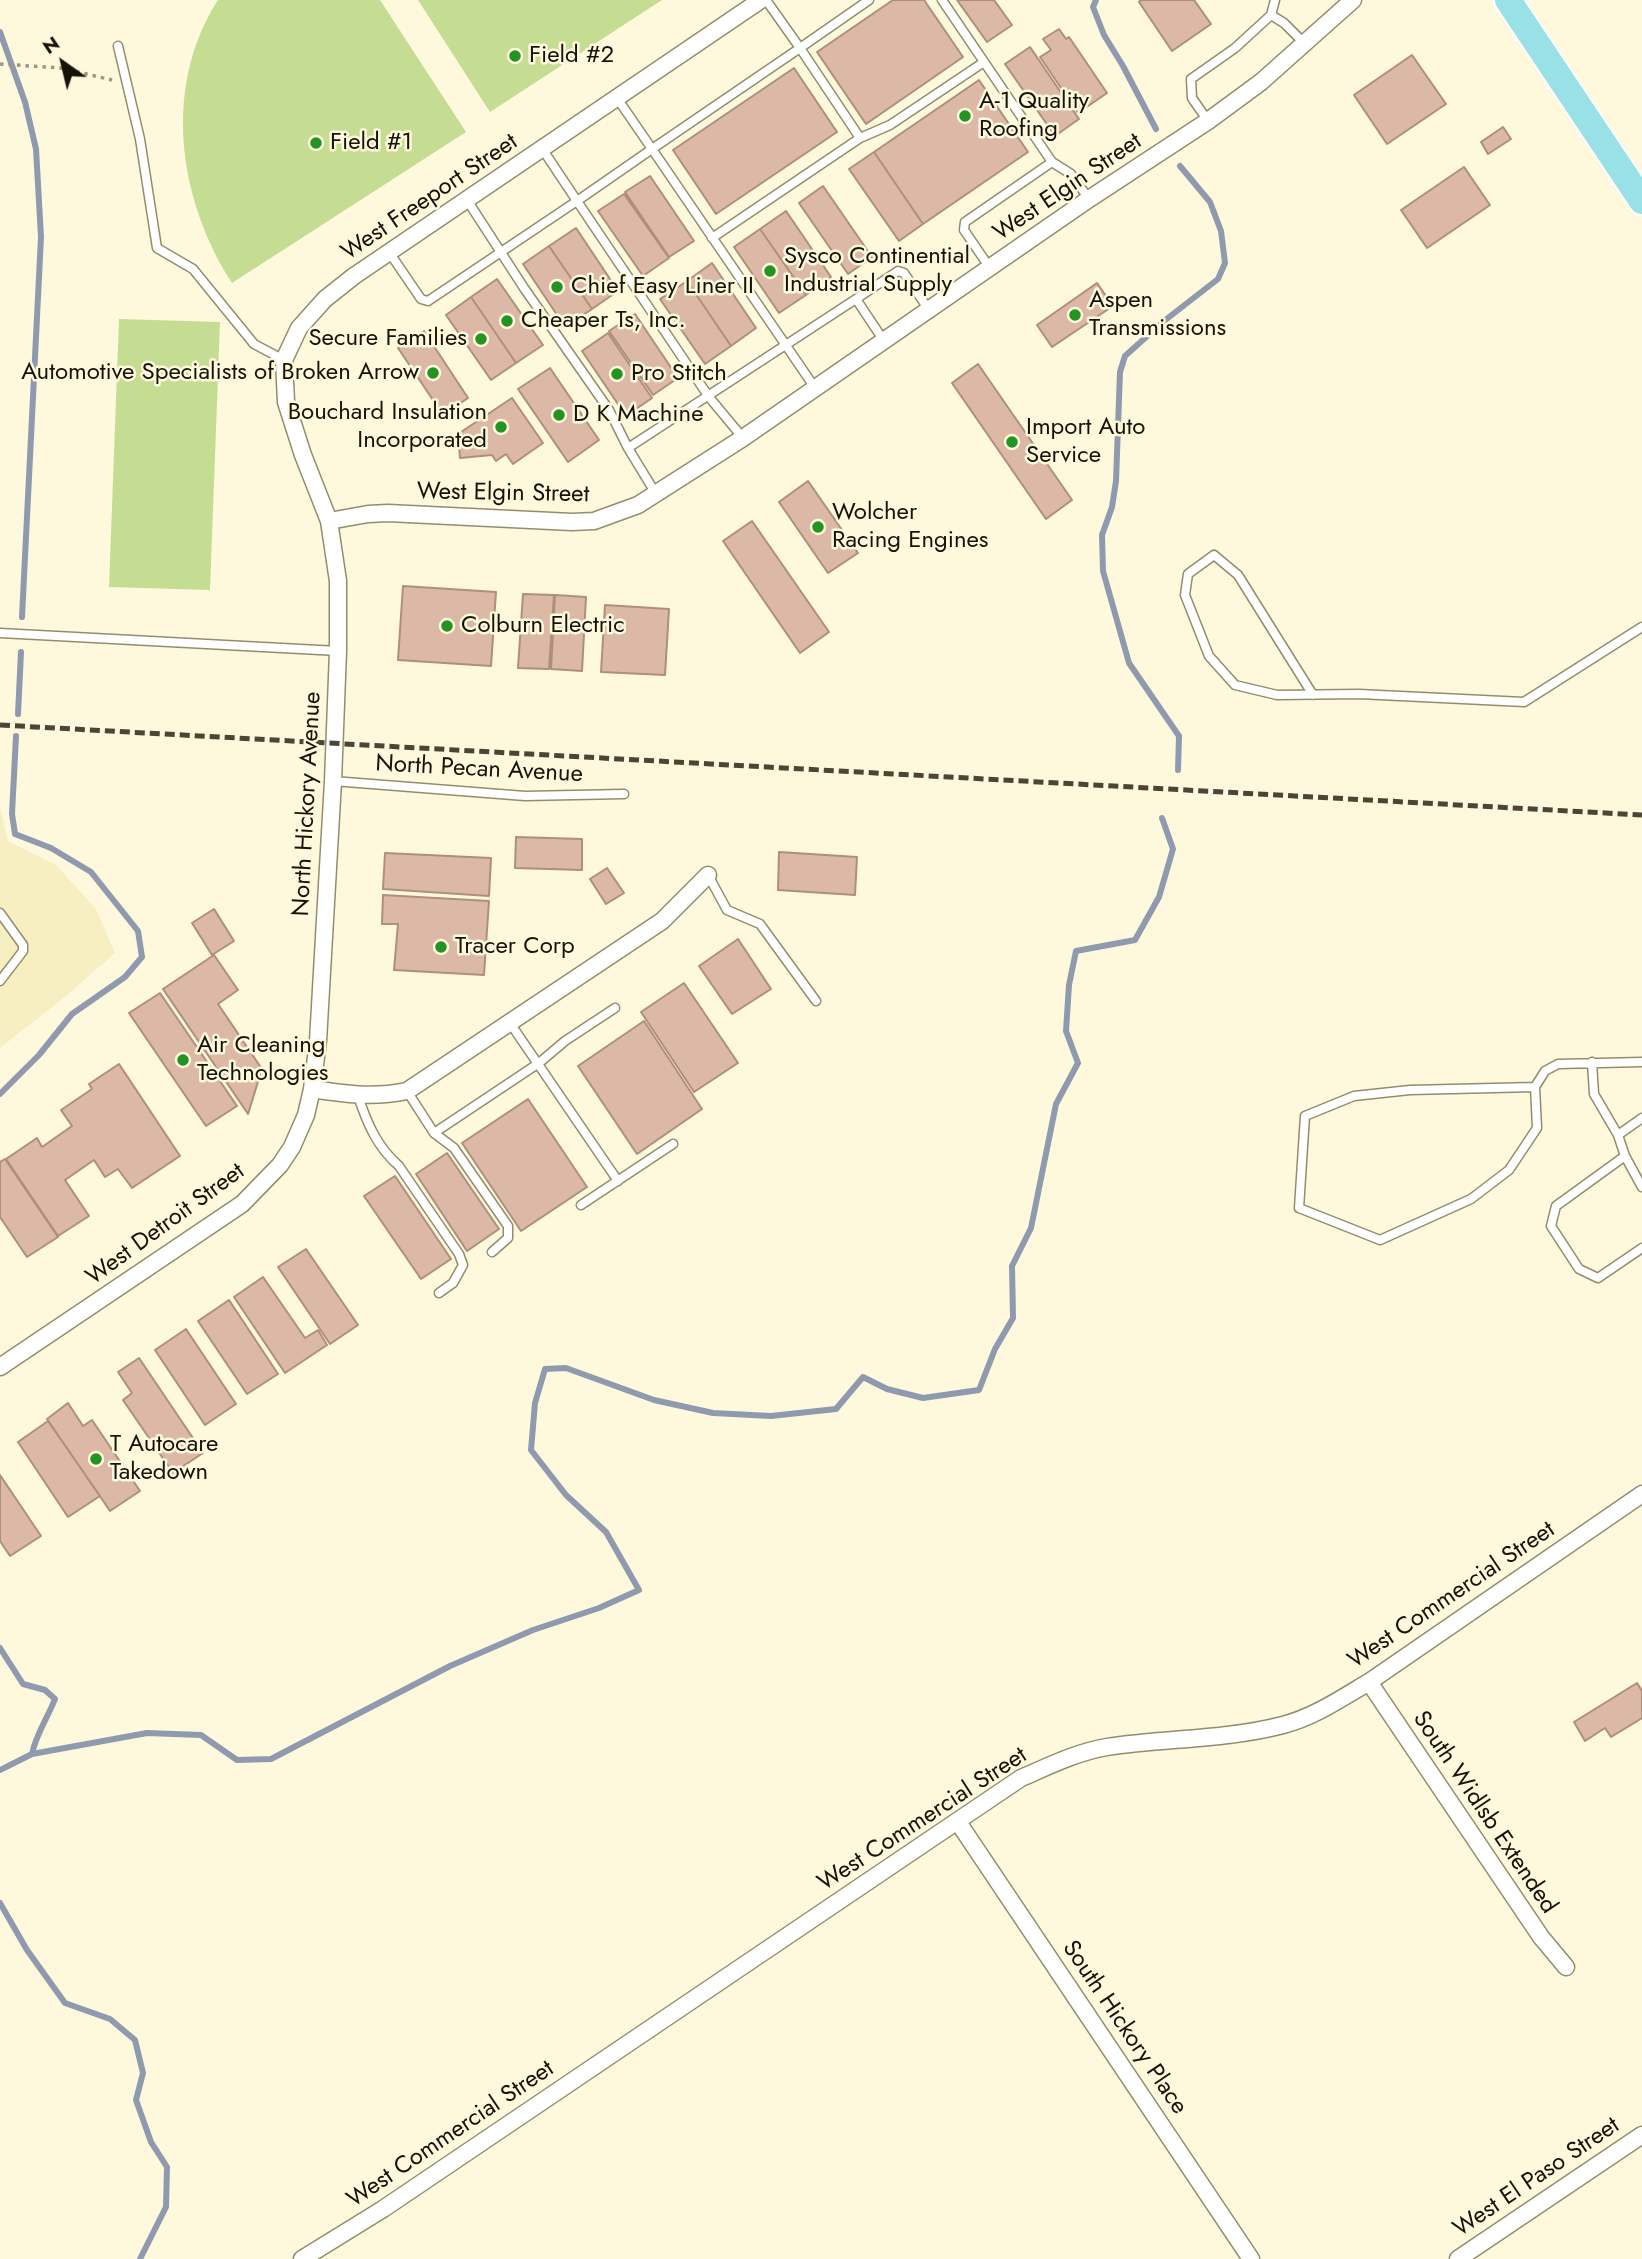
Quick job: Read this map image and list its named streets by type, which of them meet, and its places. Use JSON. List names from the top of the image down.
{
  "streets": {
    "street": [
      "West Elgin Street",
      "West Freeport Street",
      "North Hickory Avenue",
      "West Detroit Street",
      "West Commercial Street",
      "South Widlsb Extended",
      "South Hickory Place",
      "West El Paso Street"
    ],
    "lane": ["North Pecan Avenue"]
  },
  "crossings": [
    ["West Elgin Street", "West Freeport Street"],
    ["West Elgin Street", "North Hickory Avenue"],
    ["West Freeport Street", "North Hickory Avenue"],
    ["North Pecan Avenue", "North Hickory Avenue"],
    ["North Hickory Avenue", "West Detroit Street"],
    ["West Commercial Street", "South Widlsb Extended"],
    ["West Commercial Street", "South Hickory Place"]
  ],
  "places": [
    "Field #2",
    "A-1 Quality Roofing",
    "Field #1",
    "Sysco Continential Industrial Supply",
    "Chief Easy Liner II",
    "Aspen Transmissions",
    "Cheaper Ts, Inc.",
    "Secure Families",
    "Automotive Specialists of Broken Arrow",
    "Pro Stitch",
    "D K Machine",
    "Bouchard Insulation Incorporated",
    "Import Auto Service",
    "Wolcher Racing Engines",
    "Colburn Electric",
    "Tracer Corp",
    "Air Cleaning Technologies",
    "T Autocare Takedown"
  ],
  "north": "top left"
}
